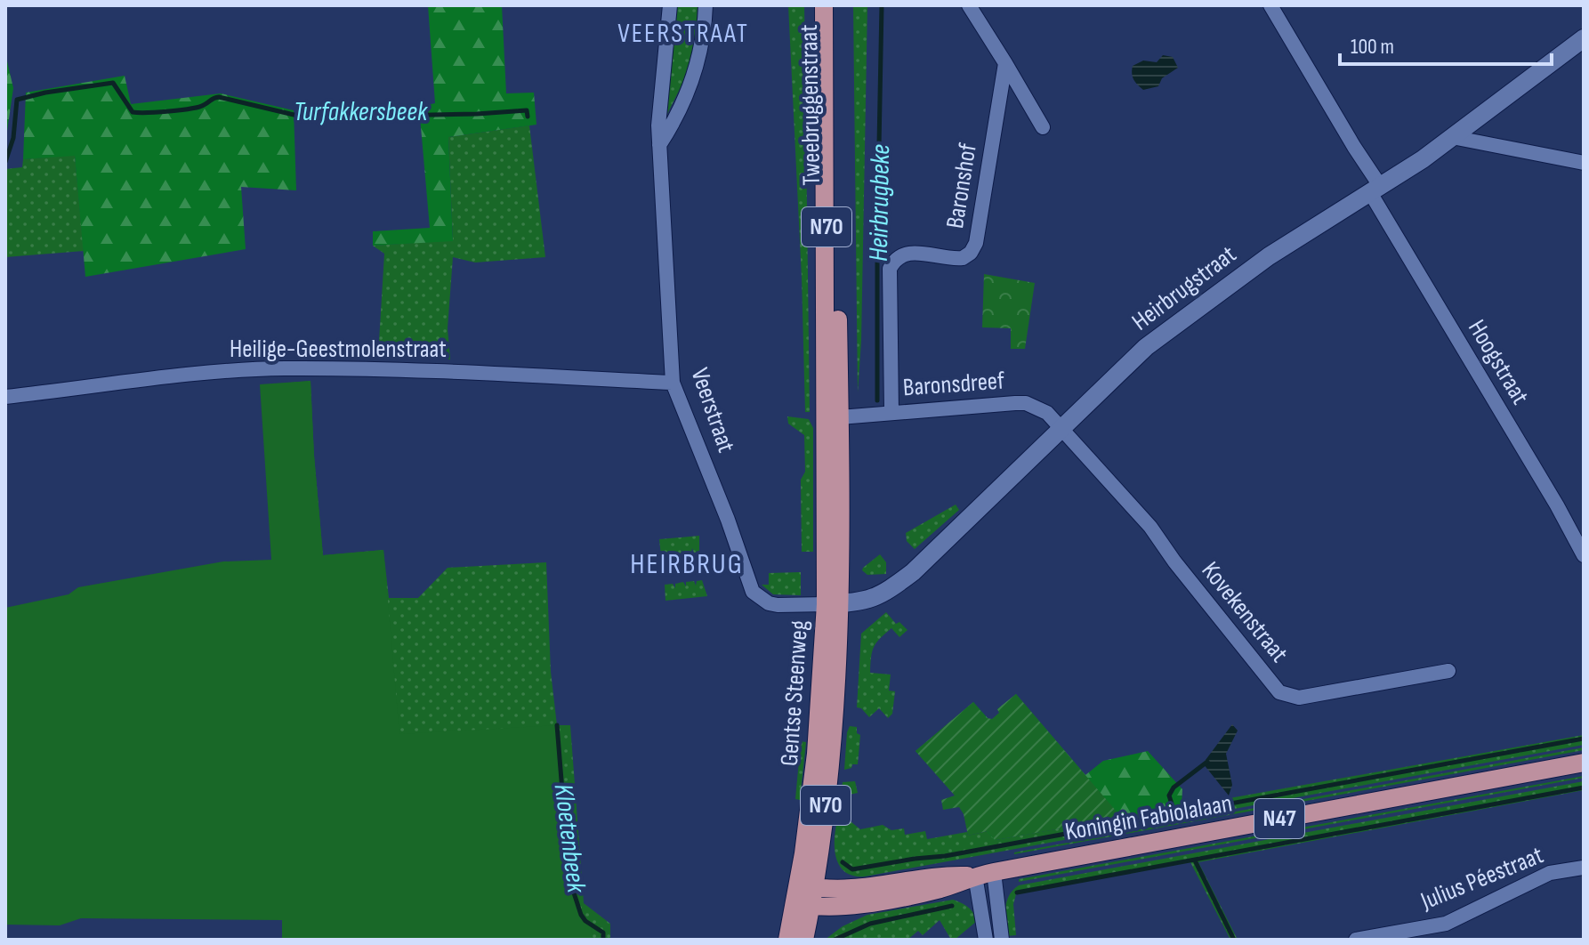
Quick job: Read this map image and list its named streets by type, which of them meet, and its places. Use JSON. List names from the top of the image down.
{
  "streets": {
    "main road": [
      "Tweebruggenstraat",
      "N70",
      "Gentse Steenweg",
      "Koningin Fabiolalaan",
      "N47"
    ],
    "street": [
      "Baronshof",
      "Heirbrugstraat",
      "Heilige-Geestmolenstraat",
      "Hoogstraat",
      "Baronsdreef",
      "Veerstraat",
      "Kovekenstraat",
      "Julius Péestraat"
    ]
  },
  "crossings": [
    ["Tweebruggenstraat", "Baronsdreef"],
    ["Tweebruggenstraat", "Gentse Steenweg"],
    ["Baronshof", "Baronsdreef"],
    ["Heirbrugstraat", "Hoogstraat"],
    ["Heirbrugstraat", "Baronsdreef"],
    ["Heirbrugstraat", "Veerstraat"],
    ["Heirbrugstraat", "Kovekenstraat"],
    ["Heirbrugstraat", "Gentse Steenweg"],
    ["Heilige-Geestmolenstraat", "Veerstraat"],
    ["Baronsdreef", "Kovekenstraat"],
    ["Baronsdreef", "Gentse Steenweg"],
    ["Veerstraat", "Gentse Steenweg"],
    ["Gentse Steenweg", "Koningin Fabiolalaan"]
  ],
  "districts": ["VEERSTRAAT", "HEIRBRUG"],
  "water": ["Turfakkersbeek", "Heirbrugbeke", "Kloetenbeek"],
  "scale_bar": "100 m"
}
